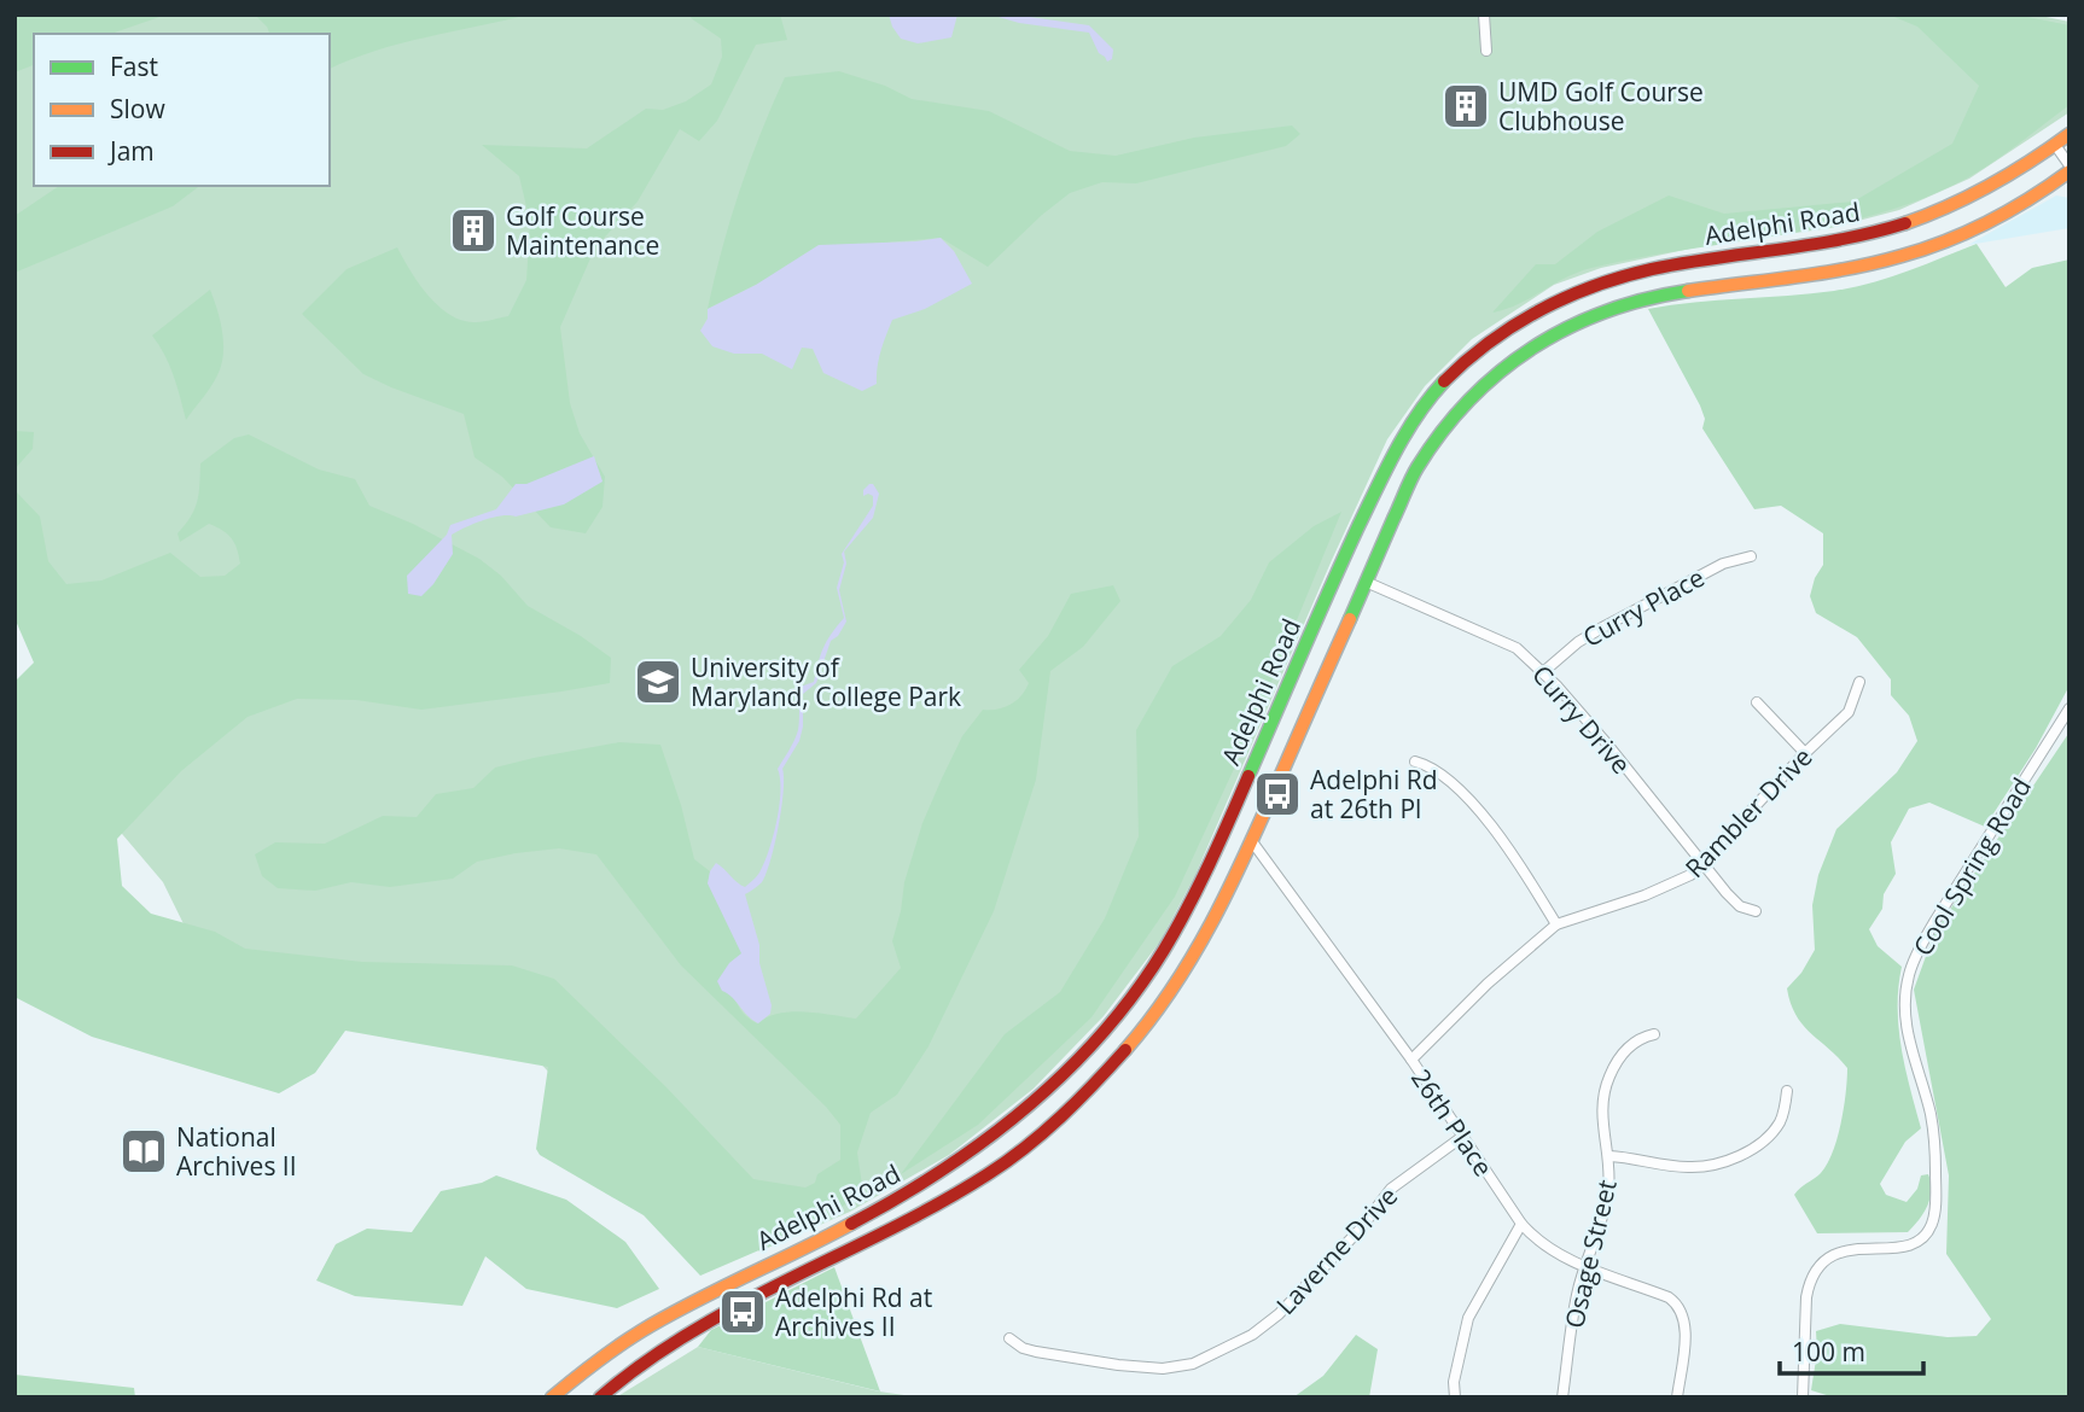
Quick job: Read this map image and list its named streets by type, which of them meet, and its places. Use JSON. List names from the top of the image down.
{
  "streets": {
    "main road": ["Adelphi Road"],
    "street": [
      "Curry Place",
      "Curry Drive",
      "Rambler Drive",
      "Cool Spring Road",
      "26th Place",
      "Laverne Drive",
      "Osage Street"
    ]
  },
  "crossings": [
    ["Adelphi Road", "Curry Drive"],
    ["Adelphi Road", "26th Place"],
    ["Curry Place", "Curry Drive"],
    ["Curry Drive", "Rambler Drive"],
    ["Rambler Drive", "26th Place"],
    ["26th Place", "Laverne Drive"],
    ["26th Place", "Osage Street"]
  ],
  "places": {
    "building": ["UMD Golf Course Clubhouse", "Golf Course Maintenance"],
    "school or university": ["University of Maryland, College Park"],
    "bus stop": ["Adelphi Rd at 26th Pl", "Adelphi Rd at Archives II"],
    "library": ["National Archives II"]
  },
  "legend": ["Fast", "Slow", "Jam"],
  "scale_bar": "100 m"
}
